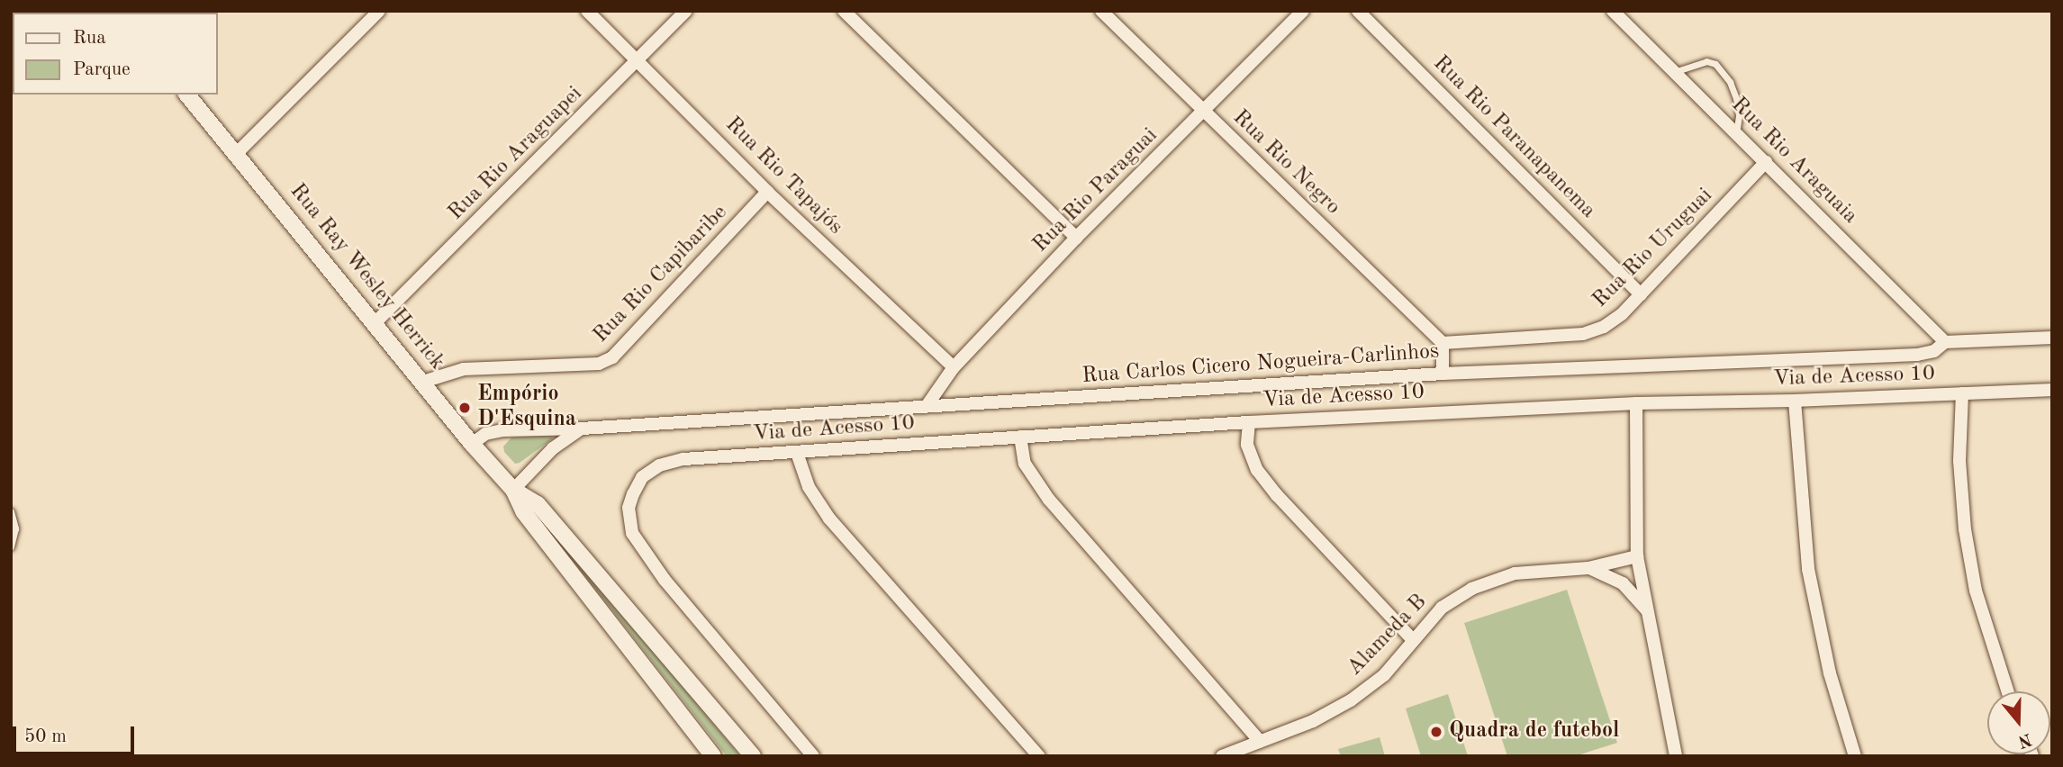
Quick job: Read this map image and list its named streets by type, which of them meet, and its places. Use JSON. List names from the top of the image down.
{
  "streets": {
    "street": [
      "Rua Rio Paranapanema",
      "Rua Rio Araguapei",
      "Rua Rio Araguaia",
      "Rua Rio Negro",
      "Rua Rio Tapajós",
      "Rua Rio Paraguai",
      "Rua Rio Uruguai",
      "Rua Rio Capibaribe",
      "Rua Ray Wesley Herrick",
      "Rua Carlos Cicero Nogueira-Carlinhos",
      "Via de Acesso 10",
      "Alameda B"
    ]
  },
  "crossings": [
    ["Rua Rio Paranapanema", "Rua Rio Uruguai"],
    ["Rua Rio Araguapei", "Rua Rio Tapajós"],
    ["Rua Rio Araguapei", "Rua Ray Wesley Herrick"],
    ["Rua Rio Araguaia", "Rua Rio Uruguai"],
    ["Rua Rio Araguaia", "Rua Carlos Cicero Nogueira-Carlinhos"],
    ["Rua Rio Negro", "Rua Rio Paraguai"],
    ["Rua Rio Negro", "Rua Rio Uruguai"],
    ["Rua Rio Tapajós", "Rua Rio Paraguai"],
    ["Rua Rio Tapajós", "Rua Rio Capibaribe"],
    ["Rua Rio Paraguai", "Rua Carlos Cicero Nogueira-Carlinhos"],
    ["Rua Rio Capibaribe", "Rua Ray Wesley Herrick"],
    ["Rua Ray Wesley Herrick", "Rua Carlos Cicero Nogueira-Carlinhos"]
  ],
  "places": ["Empório D'Esquina", "Quadra de futebol"],
  "legend": ["Rua", "Parque"],
  "scale_bar": "50 m",
  "north": "bottom"
}
